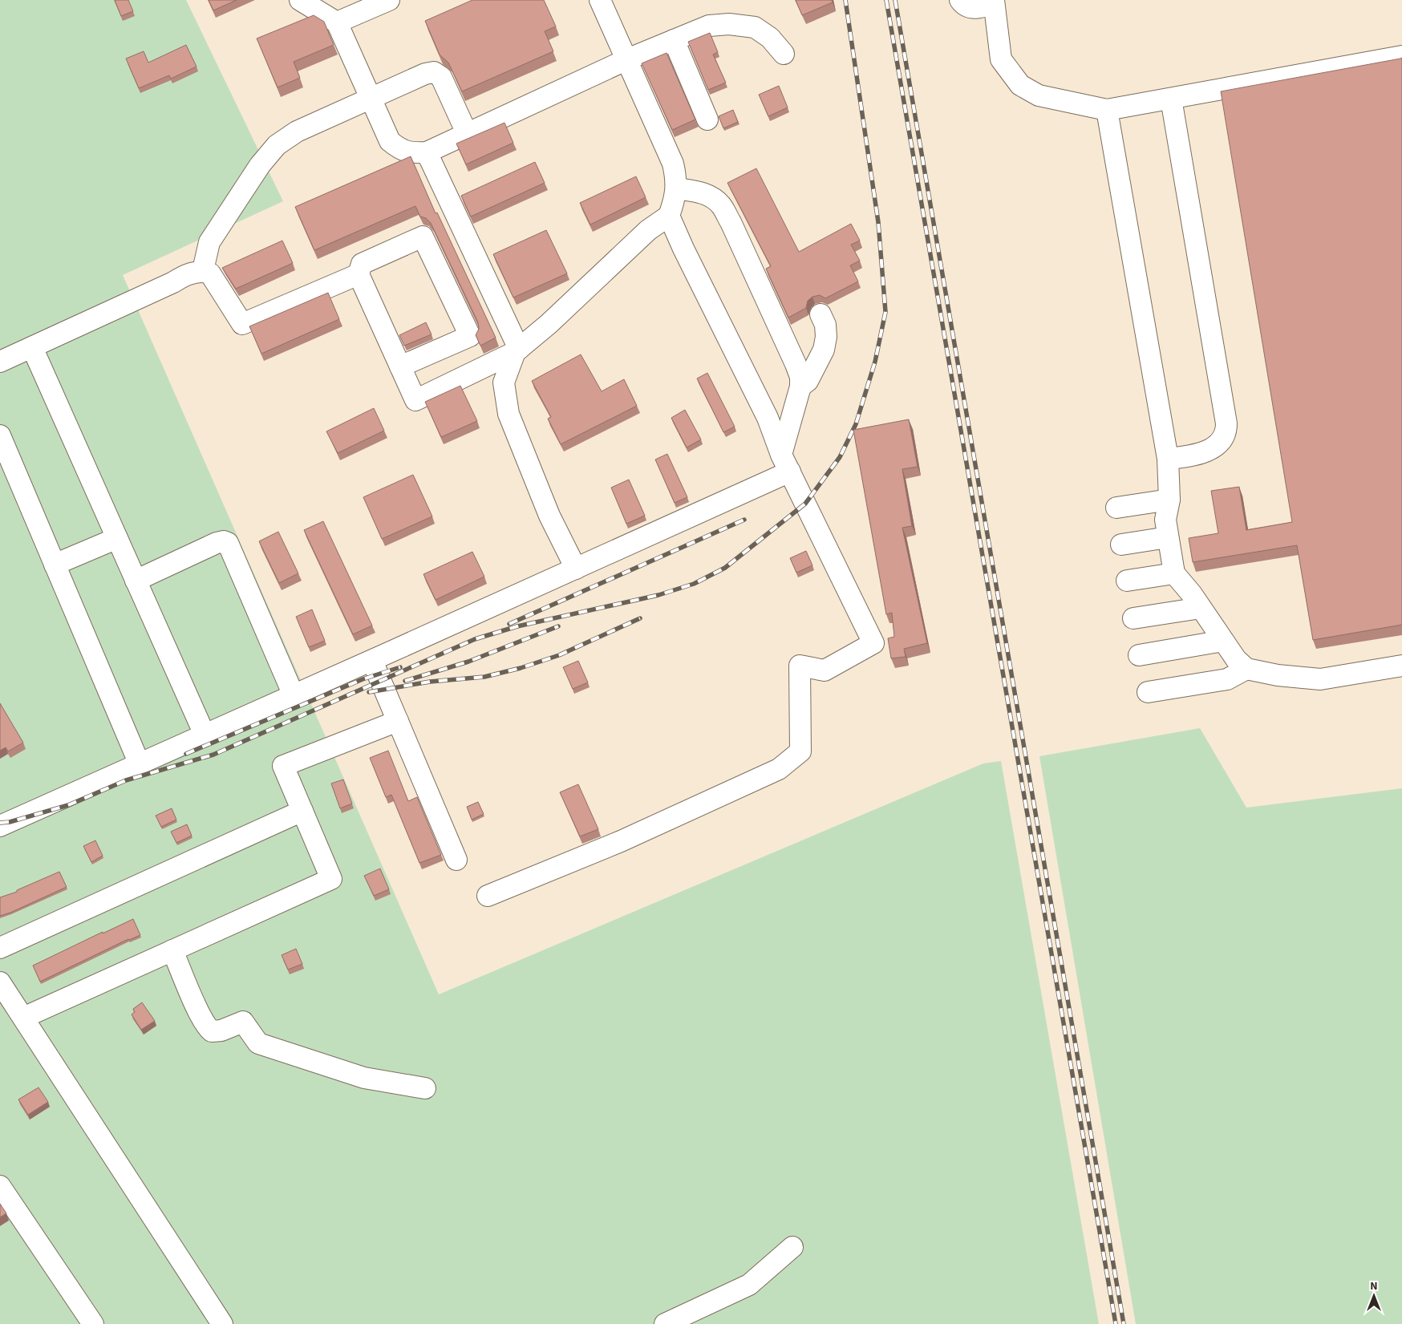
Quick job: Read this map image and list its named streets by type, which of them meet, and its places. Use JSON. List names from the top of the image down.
{
  "north": "top"
}
